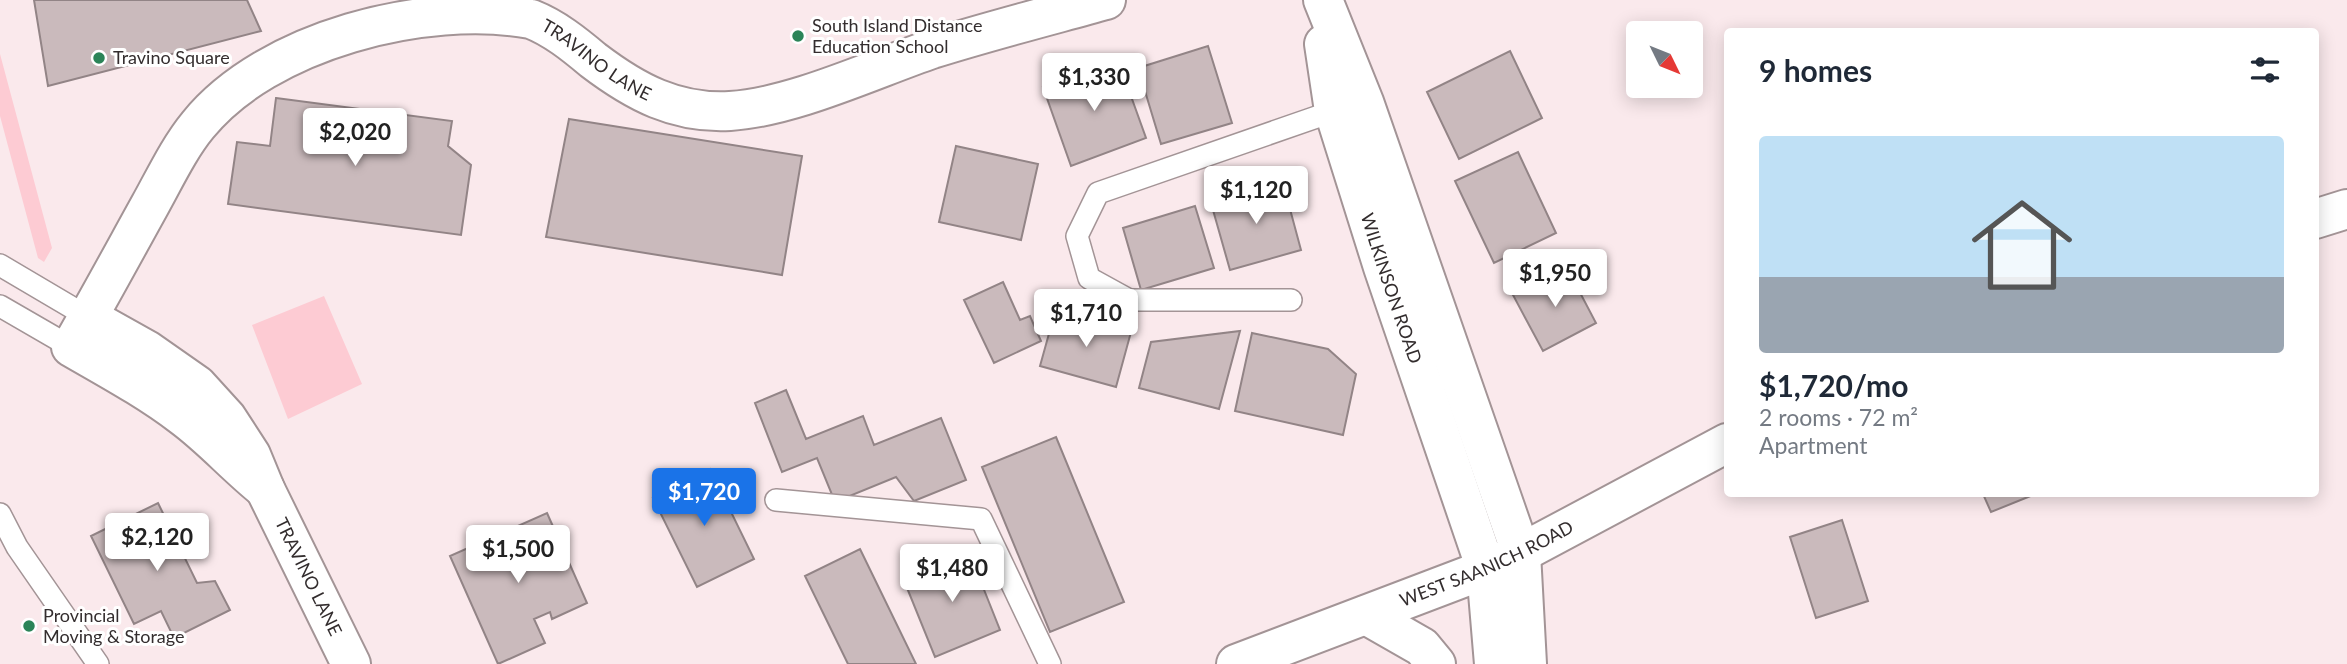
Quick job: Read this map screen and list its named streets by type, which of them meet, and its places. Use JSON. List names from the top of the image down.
{
  "streets": {
    "main road": ["TRAVINO LANE", "WILKINSON ROAD", "WEST SAANICH ROAD"]
  },
  "crossings": [
    ["WILKINSON ROAD", "WEST SAANICH ROAD"]
  ],
  "places": ["South Island Distance Education School", "Travino Square", "Provincial Moving & Storage"],
  "north": "bottom right",
  "page": {
    "heading": "9 homes",
    "price": [
      "$1,330",
      "$2,020",
      "$1,120",
      "$1,950",
      "$1,710",
      "$1,720",
      "$2,120",
      "$1,500",
      "$1,480"
    ],
    "list": [
      {
        "name": "$1,720/mo",
        "note": "2 rooms · 72 m² · Apartment"
      }
    ]
  }
}
